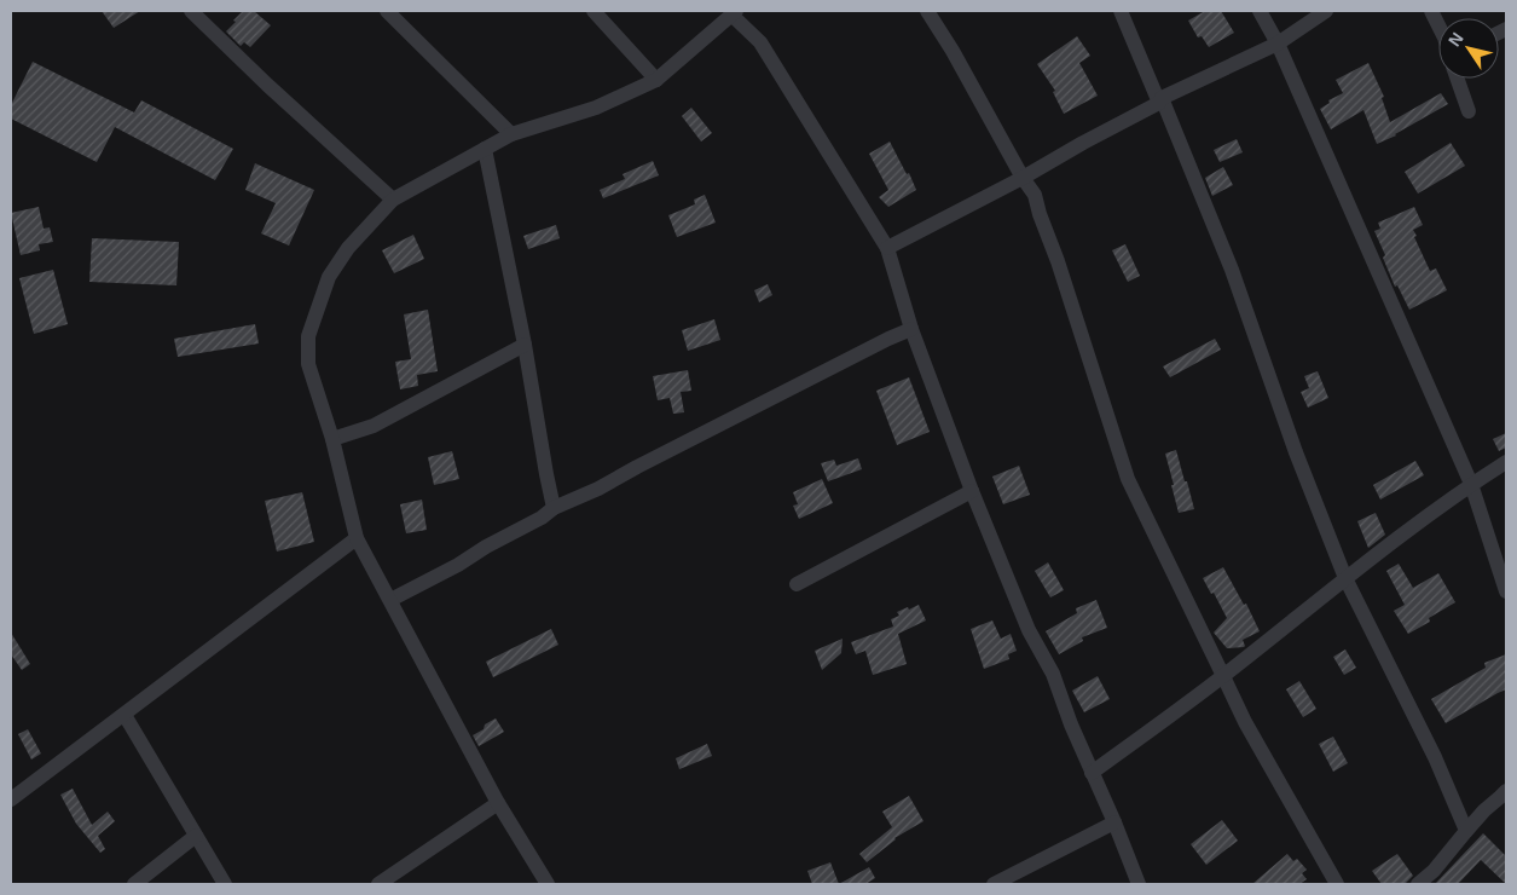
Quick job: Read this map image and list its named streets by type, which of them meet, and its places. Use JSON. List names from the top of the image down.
{
  "north": "top left"
}
